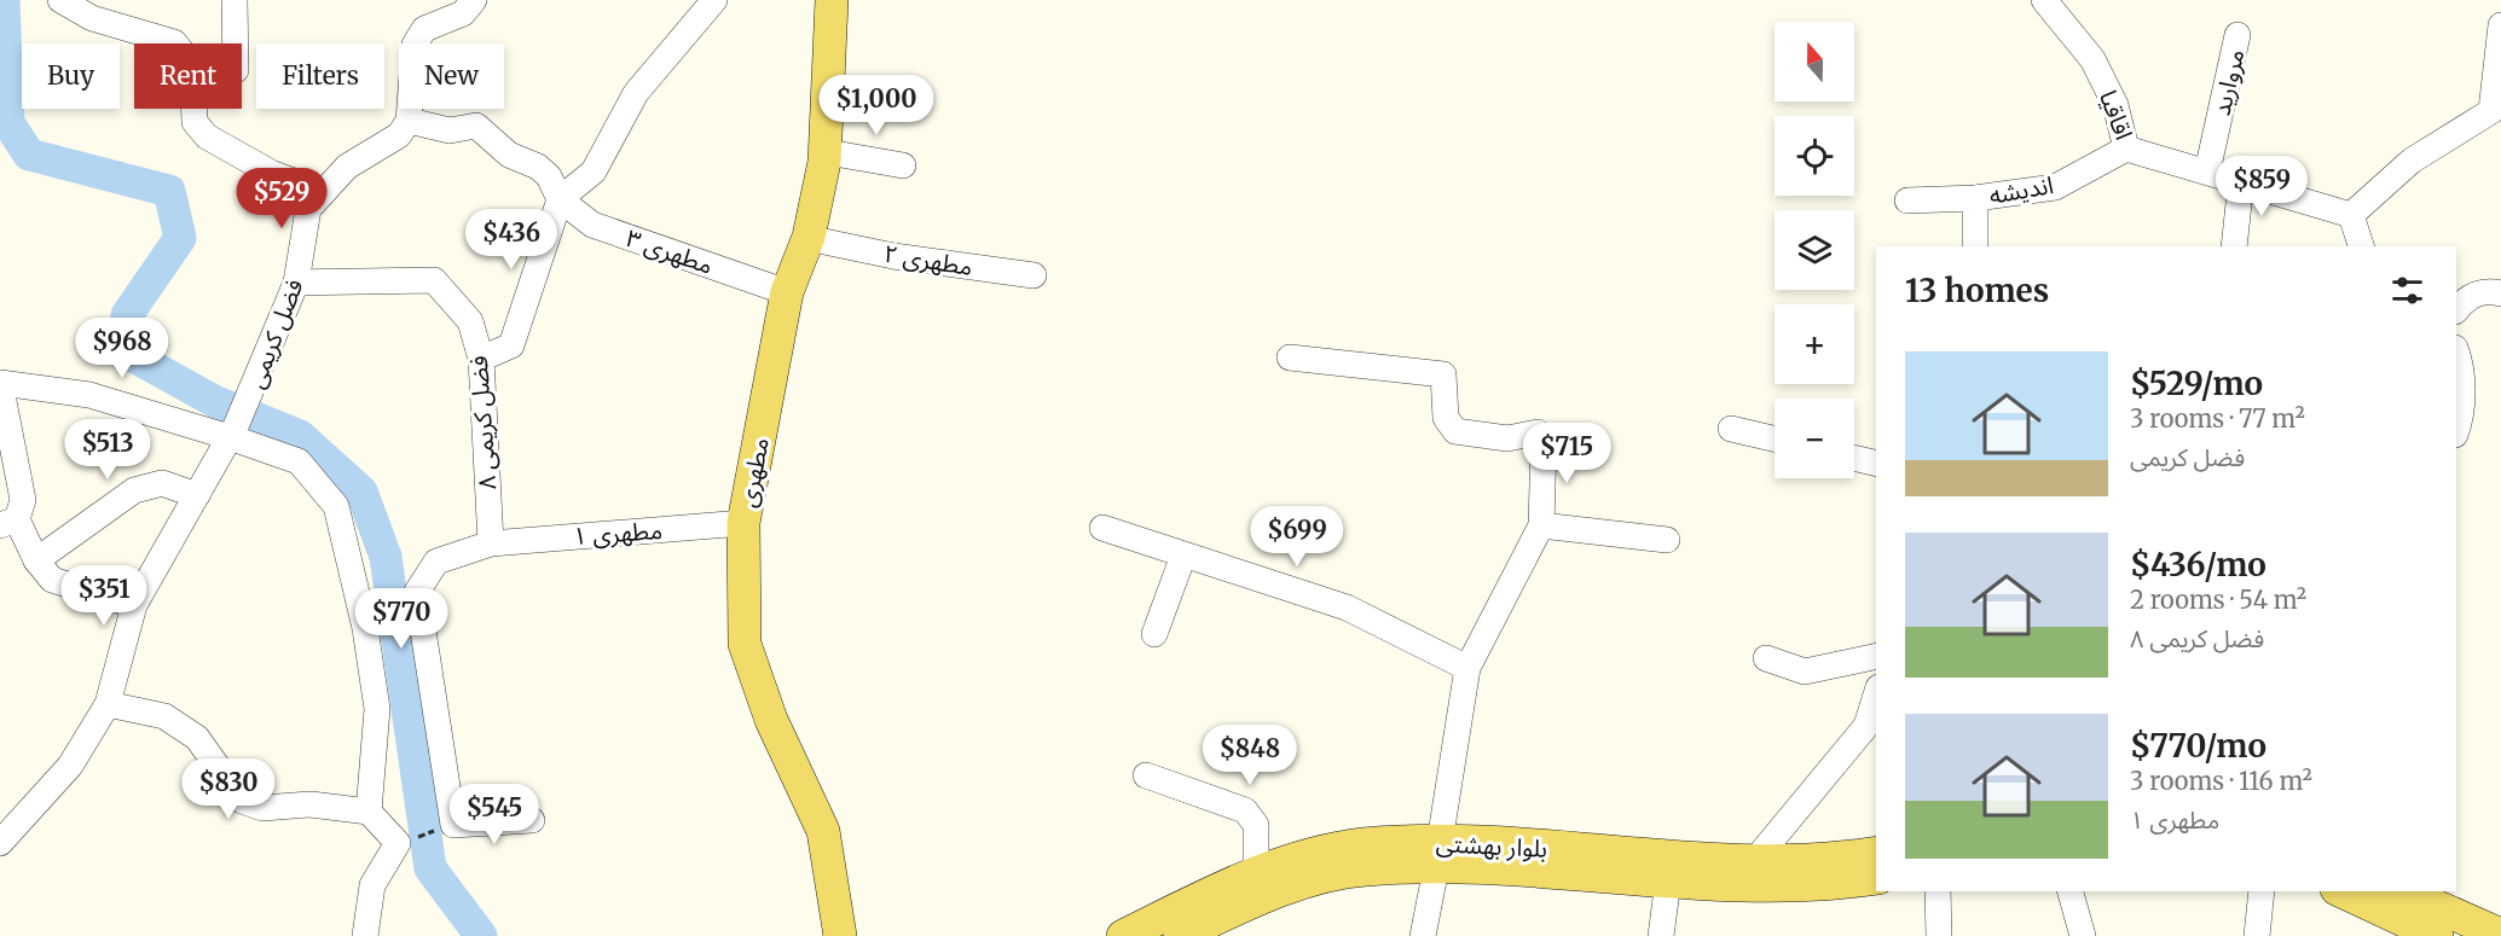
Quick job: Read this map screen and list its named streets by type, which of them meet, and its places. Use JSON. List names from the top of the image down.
{
  "streets": {
    "main road": ["مطهری", "بلوار بهشتی"],
    "street": [
      "مروارید",
      "اقاقیا",
      "اندیشه",
      "مطهری ۳",
      "مطهری ۲",
      "فضل کریمی",
      "فضل کریمی ۸",
      "مطهری ۱"
    ]
  },
  "crossings": [
    ["مروارید", "اقاقیا"],
    ["اقاقیا", "اندیشه"],
    ["مطهری ۳", "فضل کریمی"],
    ["مطهری ۳", "مطهری"],
    ["مطهری ۲", "مطهری"],
    ["فضل کریمی", "فضل کریمی ۸"],
    ["فضل کریمی ۸", "مطهری ۱"],
    ["مطهری", "مطهری ۱"]
  ],
  "north": "top",
  "page": {
    "map_buttons": ["+", "−"],
    "chip": [
      "Buy",
      "Rent",
      "Filters",
      "New"
    ],
    "price": [
      "$1,000",
      "$859",
      "$529",
      "$436",
      "$968",
      "$513",
      "$715",
      "$699",
      "$351",
      "$770",
      "$848",
      "$830",
      "$545"
    ],
    "heading": "13 homes",
    "list": [
      {
        "name": "$529/mo",
        "note": "3 rooms · 77 m² · فضل کریمی"
      },
      {
        "name": "$436/mo",
        "note": "2 rooms · 54 m² · فضل کریمی ۸"
      },
      {
        "name": "$770/mo",
        "note": "3 rooms · 116 m² · مطهری ۱"
      }
    ]
  }
}
